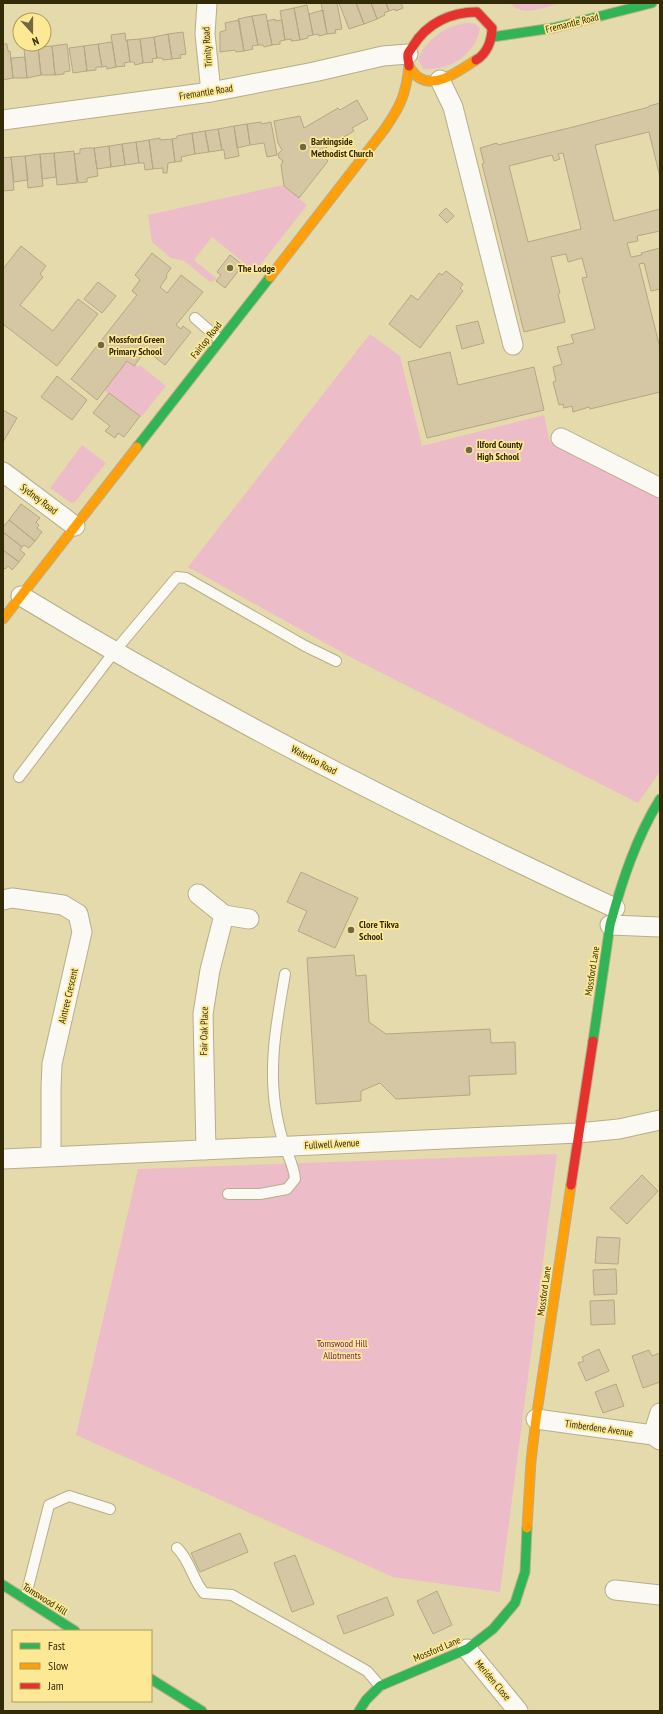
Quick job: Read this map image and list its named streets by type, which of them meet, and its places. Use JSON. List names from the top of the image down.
{
  "streets": {
    "street": [
      "Fremantle Road",
      "Trinity Road",
      "Fairlop Road",
      "Sydney Road",
      "Waterloo Road",
      "Mossford Lane",
      "Aintree Crescent",
      "Fair Oak Place",
      "Fullwell Avenue",
      "Timberdene Avenue",
      "Tomswood Hill",
      "Meriden Close"
    ]
  },
  "crossings": [
    ["Fremantle Road", "Trinity Road"],
    ["Fremantle Road", "Fairlop Road"],
    ["Fairlop Road", "Sydney Road"],
    ["Fairlop Road", "Waterloo Road"],
    ["Waterloo Road", "Mossford Lane"],
    ["Mossford Lane", "Fullwell Avenue"],
    ["Mossford Lane", "Timberdene Avenue"],
    ["Mossford Lane", "Meriden Close"],
    ["Aintree Crescent", "Fullwell Avenue"],
    ["Fair Oak Place", "Fullwell Avenue"]
  ],
  "parks": ["Tomswood Hill Allotments"],
  "places": [
    "Barkingside Methodist Church",
    "The Lodge",
    "Mossford Green Primary School",
    "Ilford County High School",
    "Clore Tikva School"
  ],
  "legend": ["Fast", "Slow", "Jam"],
  "north": "bottom"
}
